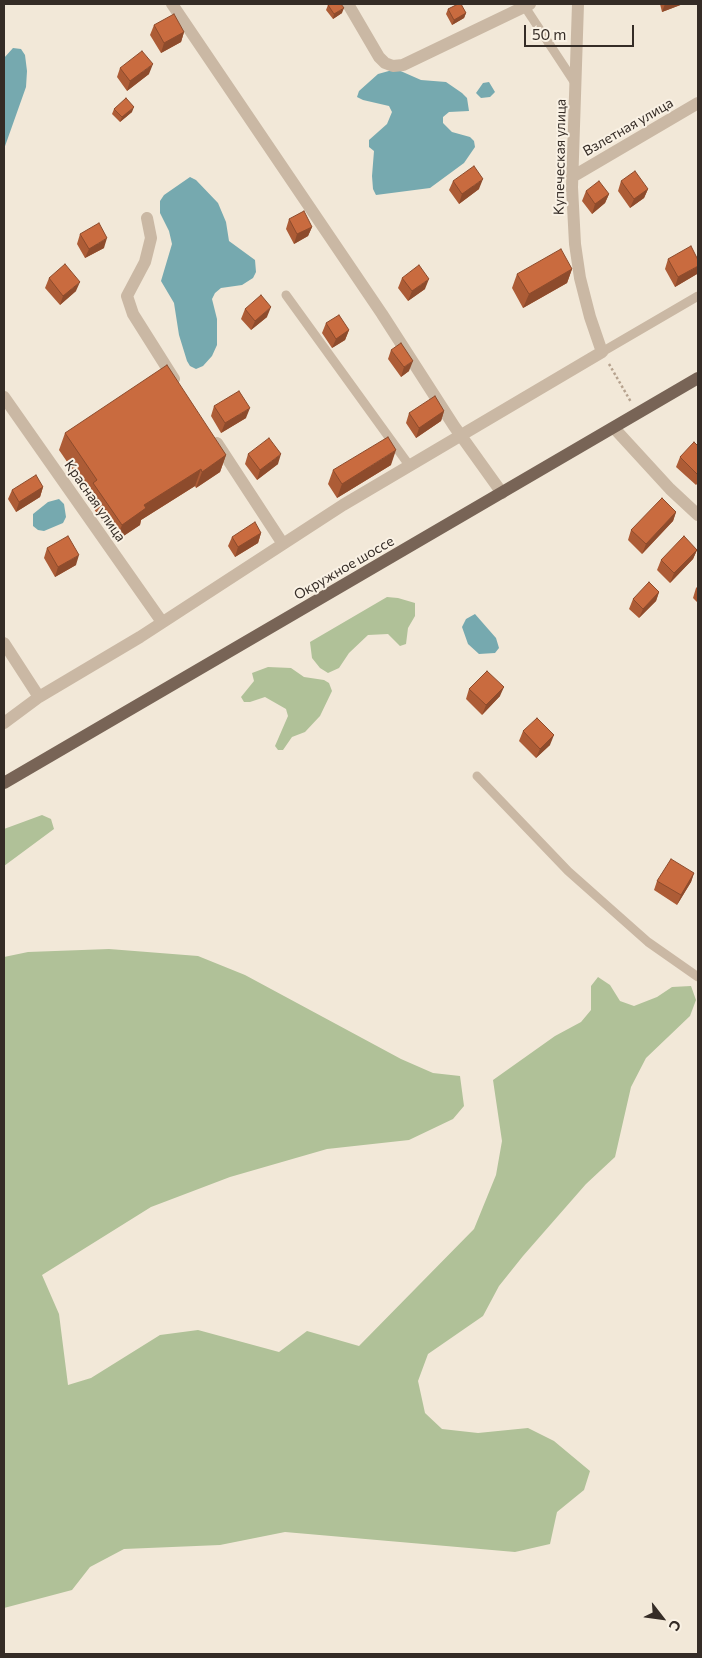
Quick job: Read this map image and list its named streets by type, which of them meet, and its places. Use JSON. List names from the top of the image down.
{
  "streets": {
    "main road": ["Окружное шоссе"],
    "street": ["Взлетная улица", "Купеческая улица", "Красная улица"]
  },
  "crossings": [
    ["Взлетная улица", "Купеческая улица"]
  ],
  "scale_bar": "50 m",
  "north": "bottom right"
}
